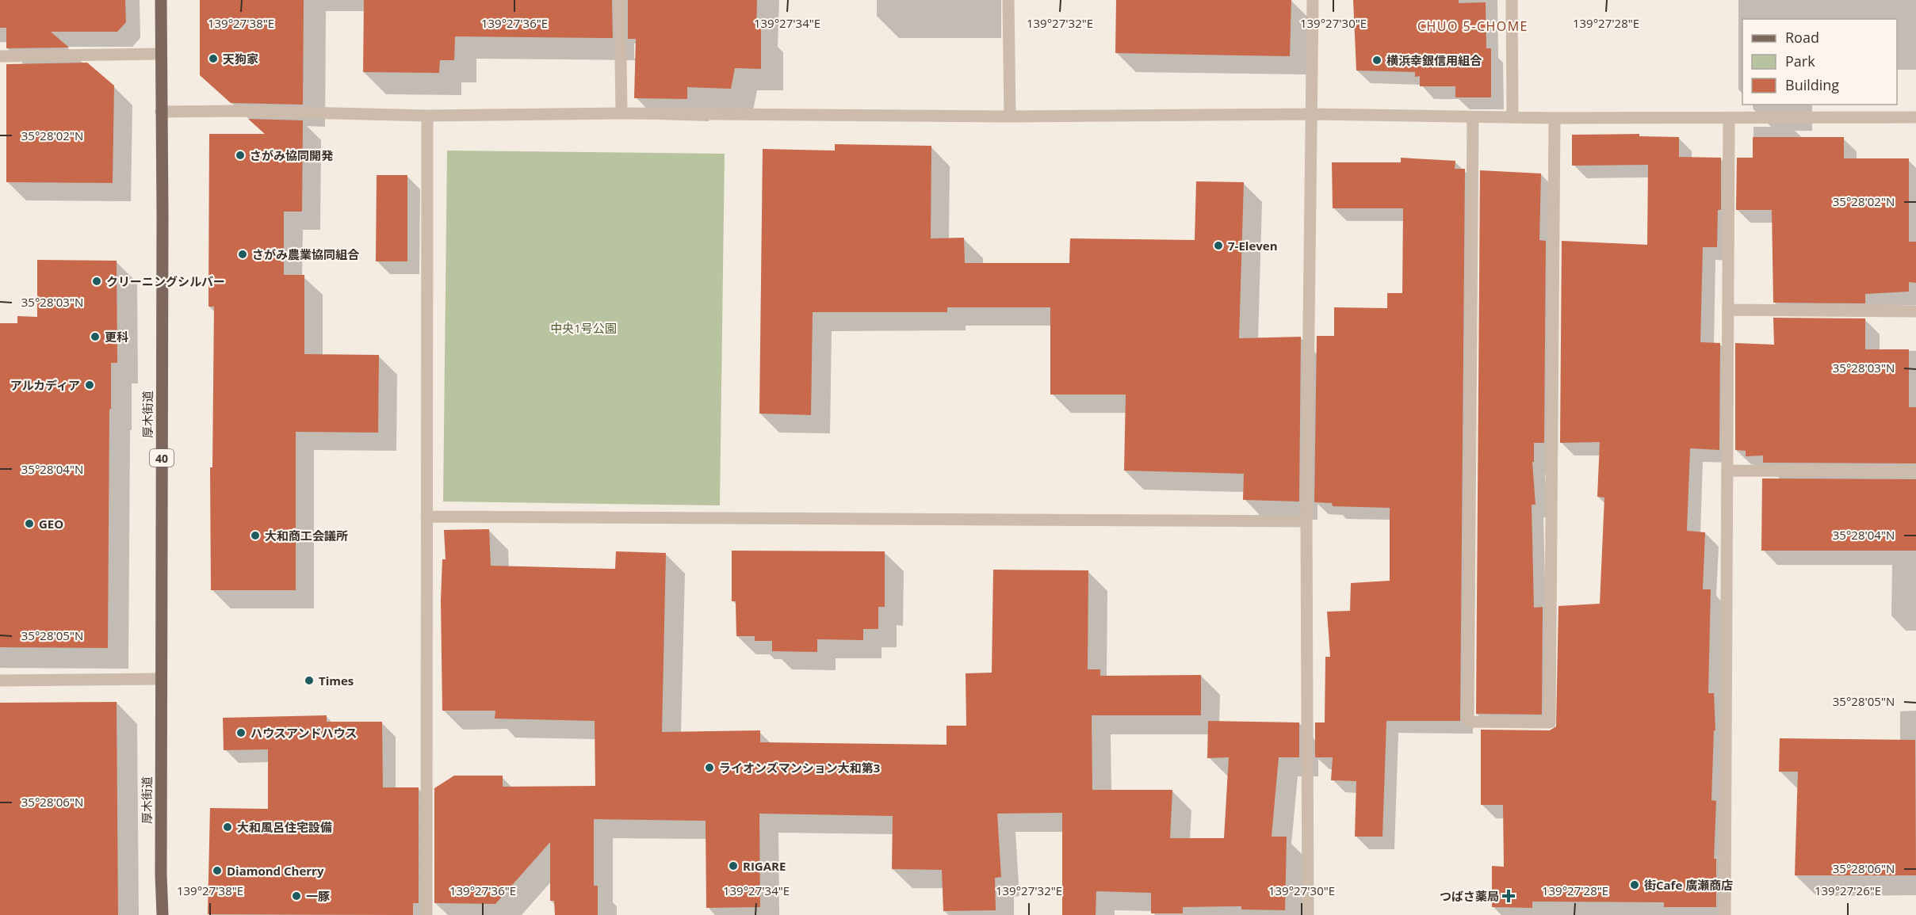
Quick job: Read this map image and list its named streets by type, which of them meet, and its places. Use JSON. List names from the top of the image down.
{
  "streets": {
    "main road": ["厚木街道", "40"]
  },
  "districts": ["CHUO 5-CHOME"],
  "parks": ["中央1号公園"],
  "places": {
    "other": [
      "天狗家",
      "横浜幸銀信用組合",
      "さがみ協同開発",
      "7-Eleven",
      "さがみ農業協同組合",
      "クリーニングシルバー",
      "更科",
      "アルカディア",
      "GEO",
      "大和商工会議所",
      "Times",
      "ハウスアンドハウス",
      "ライオンズマンション大和第3",
      "大和風呂住宅設備",
      "RIGARE",
      "Diamond Cherry",
      "街Cafe 廣瀬商店",
      "一豚"
    ],
    "health": ["つばさ薬局"]
  },
  "legend": ["Road", "Park", "Building"],
  "coordinates": [
    "139°27'38\"E",
    "139°27'36\"E",
    "139°27'34\"E",
    "139°27'32\"E",
    "139°27'30\"E",
    "139°27'28\"E",
    "35°28'02\"N",
    "35°28'03\"N",
    "35°28'04\"N",
    "35°28'05\"N",
    "35°28'06\"N",
    "139°27'26\"E"
  ]
}
